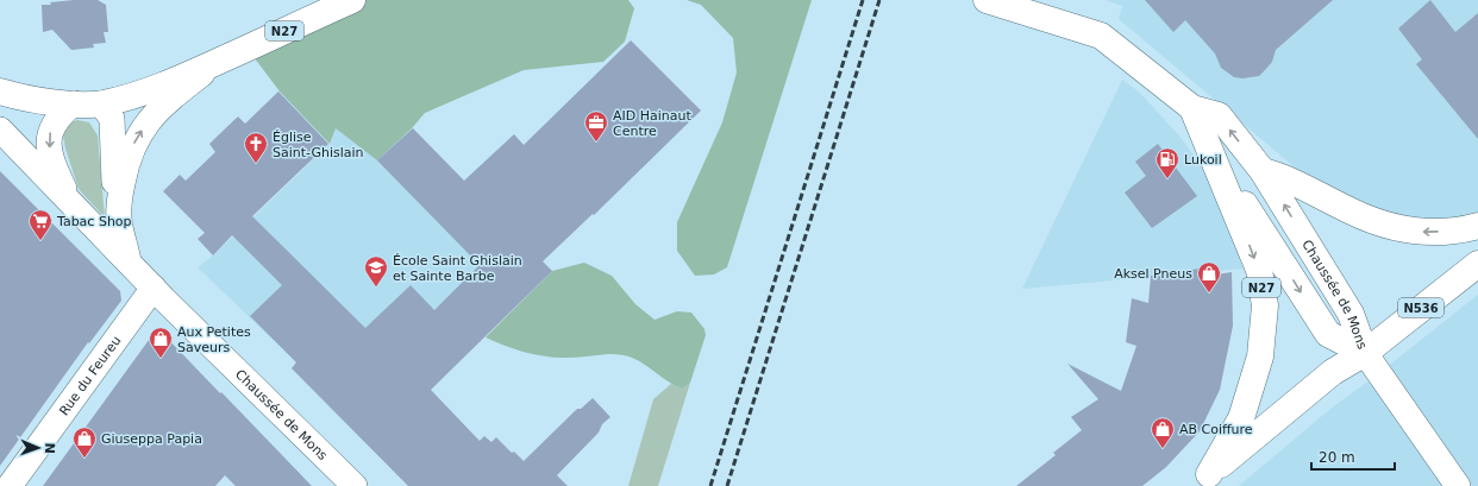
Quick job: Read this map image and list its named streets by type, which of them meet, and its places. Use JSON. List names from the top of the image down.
{
  "streets": {
    "main road": ["N27", "Chaussée de Mons", "N536"],
    "street": ["Rue du Feureu"]
  },
  "crossings": [
    ["N27", "Chaussée de Mons"],
    ["N27", "N536"],
    ["Chaussée de Mons", "N536"],
    ["Chaussée de Mons", "Rue du Feureu"]
  ],
  "places": {
    "office": ["AID Hainaut Centre"],
    "church": ["Église Saint-Ghislain"],
    "fuel station": ["Lukoil"],
    "supermarket": ["Tabac Shop"],
    "school or university": ["École Saint Ghislain et Sainte Barbe"],
    "shop": [
      "Aksel Pneus",
      "Aux Petites Saveurs",
      "AB Coiffure",
      "Giuseppa Papia"
    ]
  },
  "scale_bar": "20 m",
  "north": "right"
}
